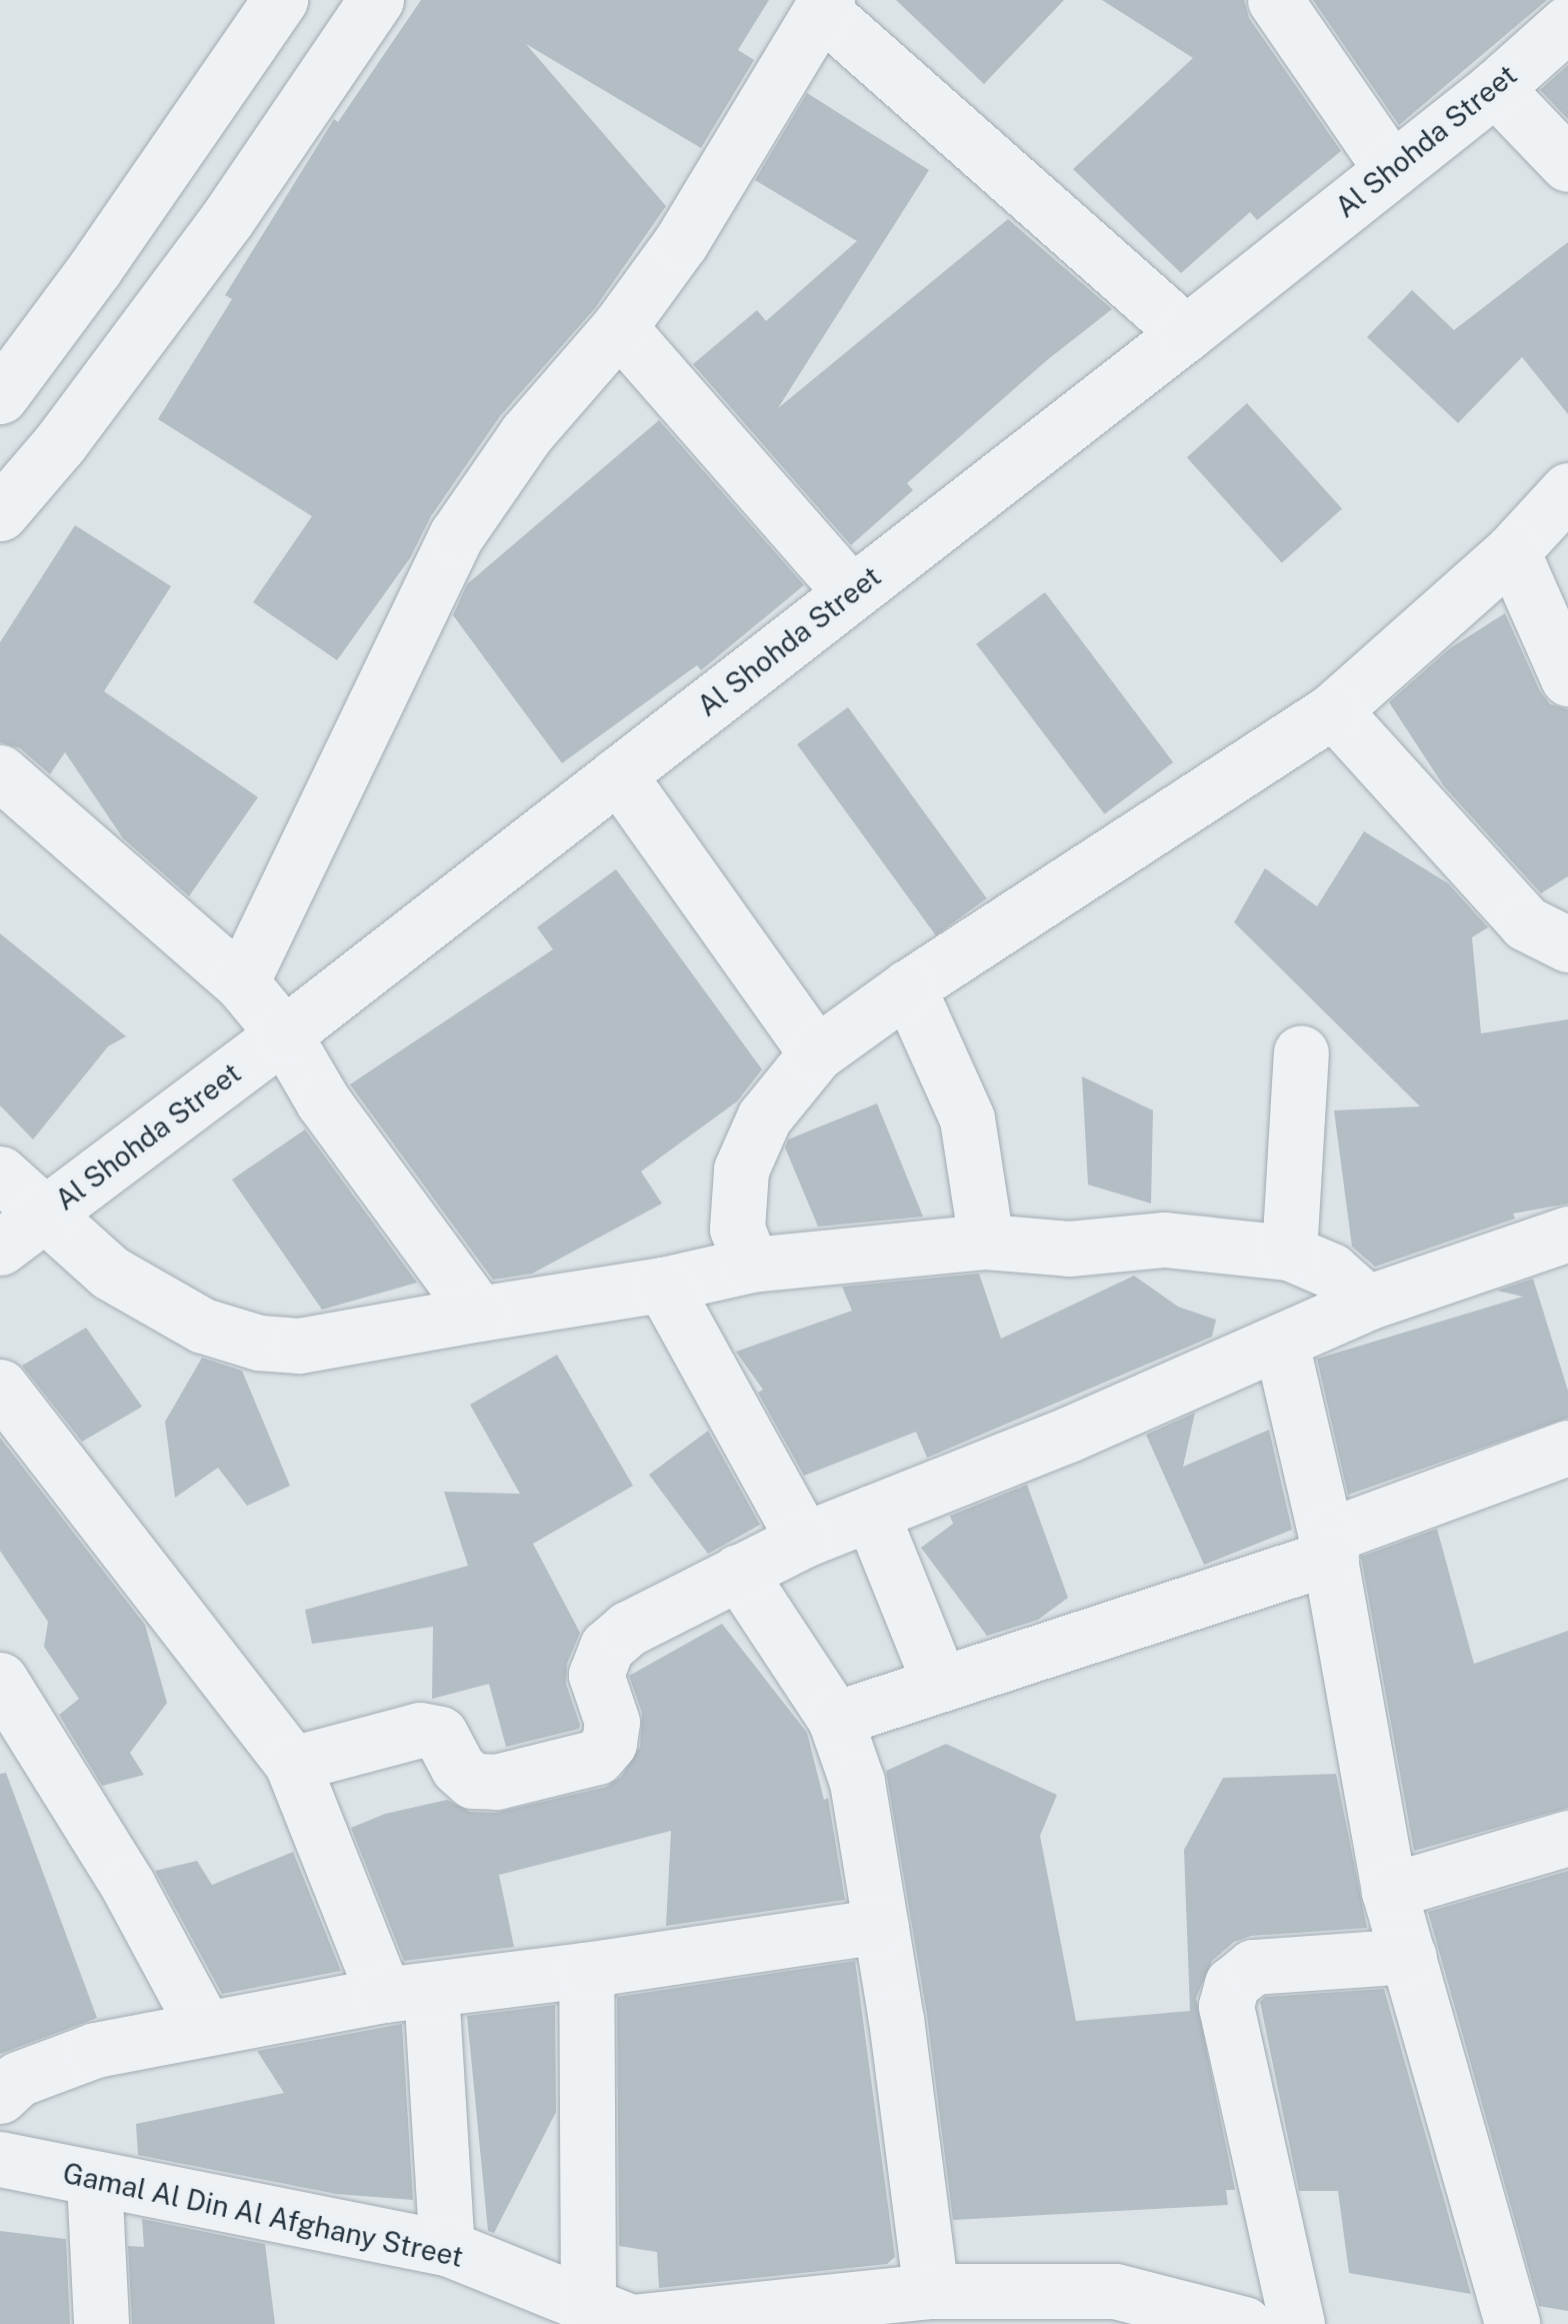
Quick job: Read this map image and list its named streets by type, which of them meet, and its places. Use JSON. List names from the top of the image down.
{
  "streets": {
    "street": ["Al Shohda Street", "Gamal Al Din Al Afghany Street"]
  }
}
